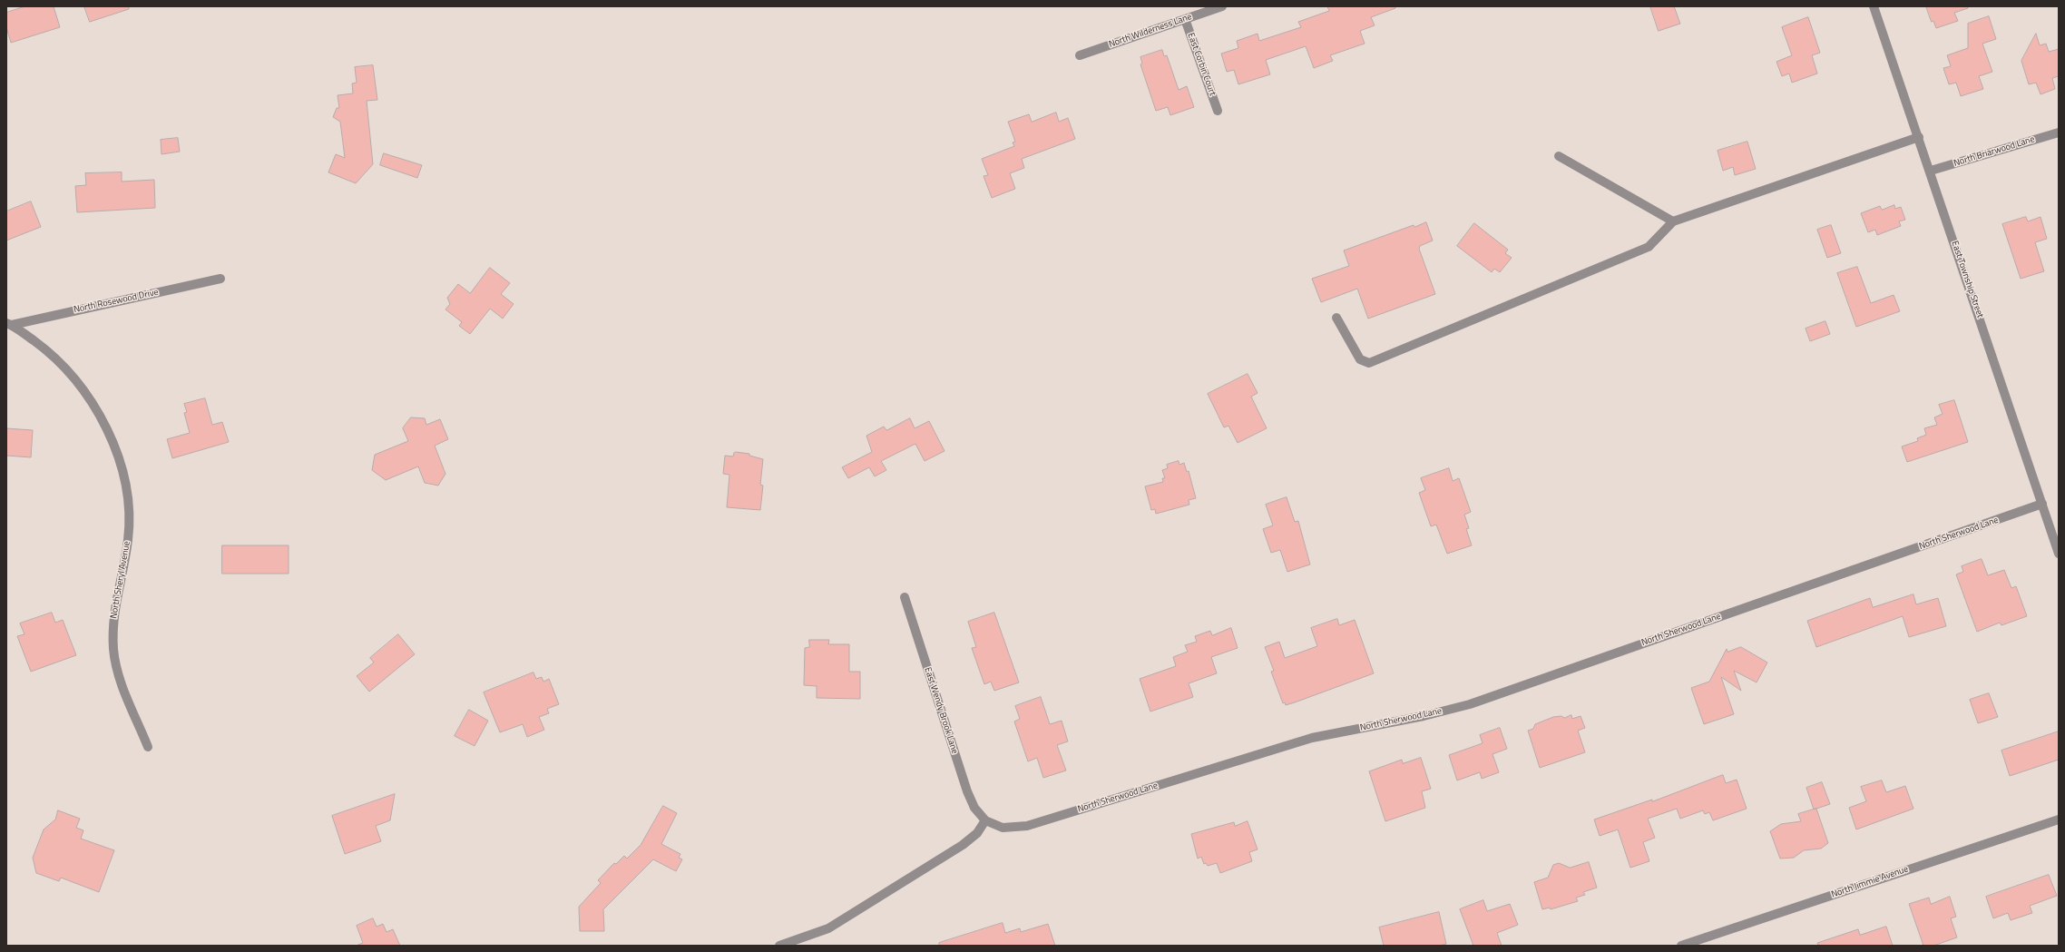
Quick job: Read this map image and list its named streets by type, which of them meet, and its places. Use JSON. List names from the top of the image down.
{
  "streets": {
    "street": [
      "North Wilderness Lane",
      "East Corbin Court",
      "North Briarwood Lane",
      "East Township Street",
      "North Rosewood Drive",
      "North Sherwood Lane",
      "North Sheryl Avenue",
      "East Wendy Brook Lane",
      "North Jimmie Avenue"
    ]
  },
  "crossings": [
    ["North Wilderness Lane", "East Corbin Court"],
    ["North Briarwood Lane", "East Township Street"],
    ["East Township Street", "North Sherwood Lane"],
    ["North Rosewood Drive", "North Sheryl Avenue"],
    ["North Sherwood Lane", "East Wendy Brook Lane"]
  ]
}
